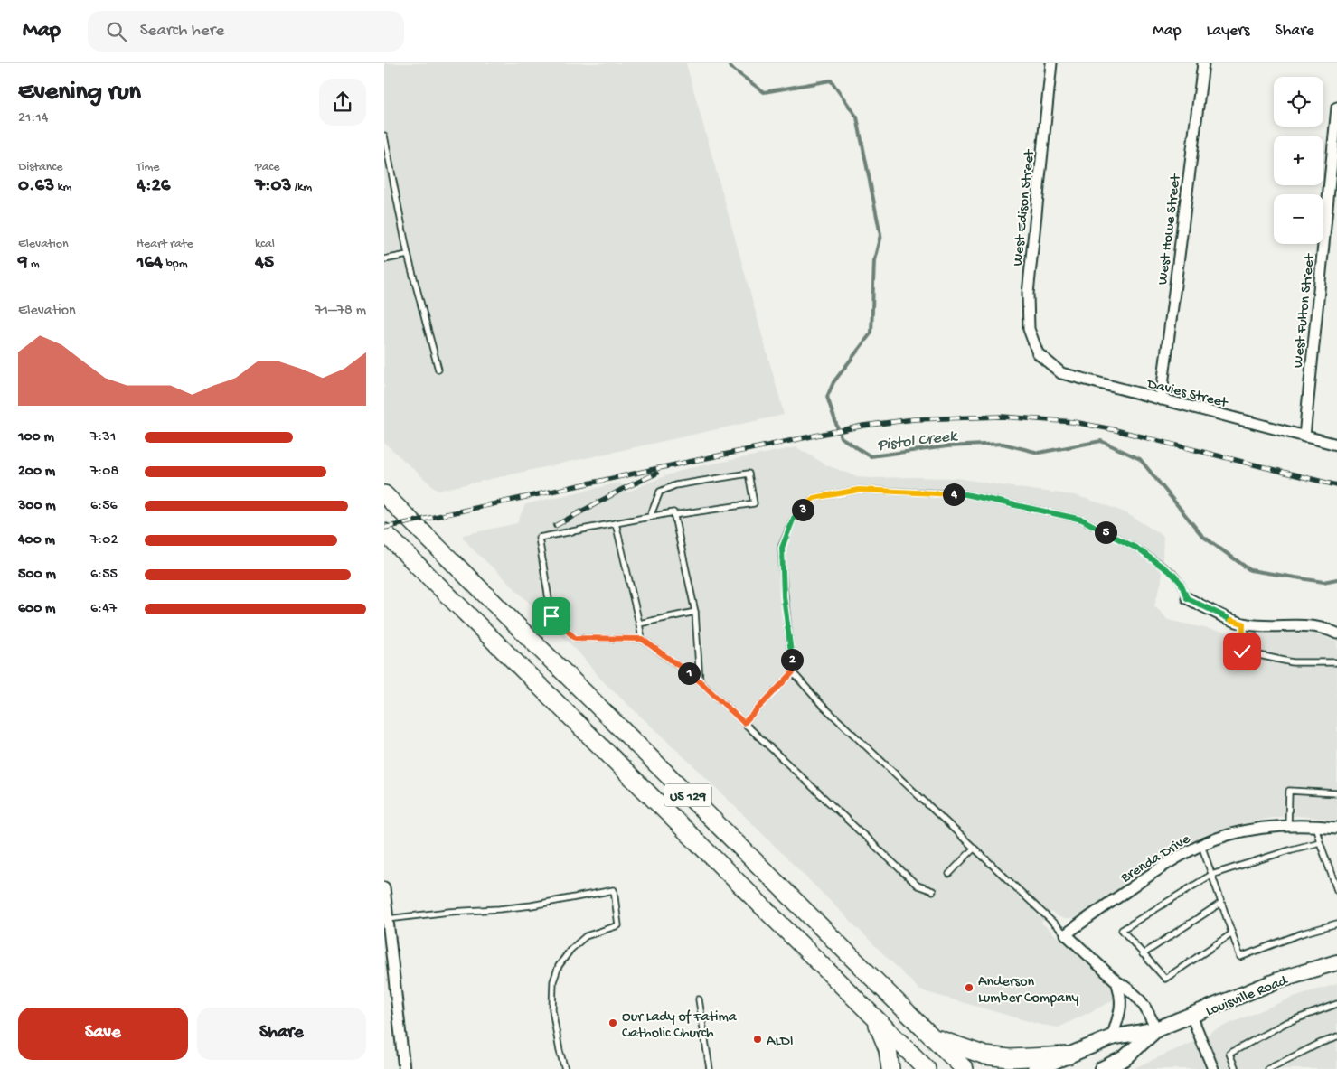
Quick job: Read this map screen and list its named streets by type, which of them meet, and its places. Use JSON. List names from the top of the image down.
{
  "streets": {
    "highway": ["US 129"],
    "main road": ["Louisville Road"],
    "street": [
      "West Edison Street",
      "West Howe Street",
      "West Fulton Street",
      "Davies Street",
      "Brenda Drive"
    ]
  },
  "crossings": [
    ["West Edison Street", "Davies Street"],
    ["West Howe Street", "Davies Street"],
    ["West Fulton Street", "Davies Street"]
  ],
  "water": ["Pistol Creek"],
  "places": ["Anderson Lumber Company", "Our Lady of Fatima Catholic Church", "ALDI"],
  "page": {
    "header": "Map",
    "search": "Search here",
    "nav": ["Map", "Layers", "Share"],
    "heading": ["Evening run", "21:14"],
    "map_buttons": ["+", "−"],
    "stats": [
      ["Distance", "0.63 km"],
      ["Time", "4:26"],
      ["Pace", "7:03 /km"],
      ["Elevation", "9 m"],
      ["Heart rate", "164 bpm"],
      ["kcal", "45"]
    ],
    "chart": ["Elevation", "71–78 m"],
    "list": [
      {
        "name": "100 m",
        "note": "7:31"
      },
      {
        "name": "200 m",
        "note": "7:08"
      },
      {
        "name": "300 m",
        "note": "6:56"
      },
      {
        "name": "400 m",
        "note": "7:02"
      },
      {
        "name": "500 m",
        "note": "6:55"
      },
      {
        "name": "600 m",
        "note": "6:47"
      }
    ],
    "pins": [
      "4",
      "3",
      "5",
      "2",
      "1"
    ],
    "buttons": ["Save", "Share"]
  }
}
